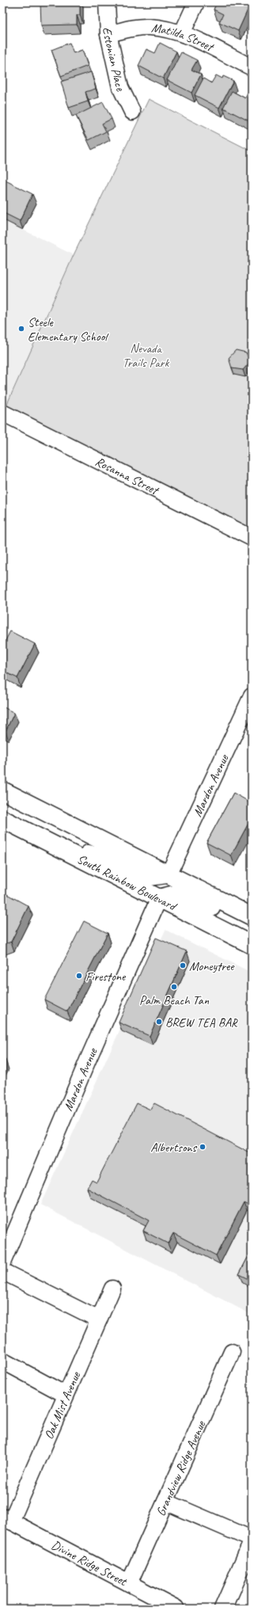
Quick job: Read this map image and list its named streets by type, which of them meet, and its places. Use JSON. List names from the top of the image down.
{
  "streets": {
    "main road": ["South Rainbow Boulevard"],
    "street": [
      "Matilda Street",
      "Estonian Place",
      "Rosanna Street",
      "Mardon Avenue",
      "Oak Mist Avenue",
      "Grandview Ridge Avenue",
      "Divine Ridge Street"
    ]
  },
  "crossings": [
    ["Matilda Street", "Estonian Place"],
    ["Mardon Avenue", "South Rainbow Boulevard"],
    ["Oak Mist Avenue", "Divine Ridge Street"],
    ["Grandview Ridge Avenue", "Divine Ridge Street"]
  ],
  "parks": ["Nevada Trails Park"],
  "places": [
    "Steele Elementary School",
    "Moneytree",
    "Firestone",
    "Palm Beach Tan",
    "BREW TEA BAR",
    "Albertsons"
  ]
}
